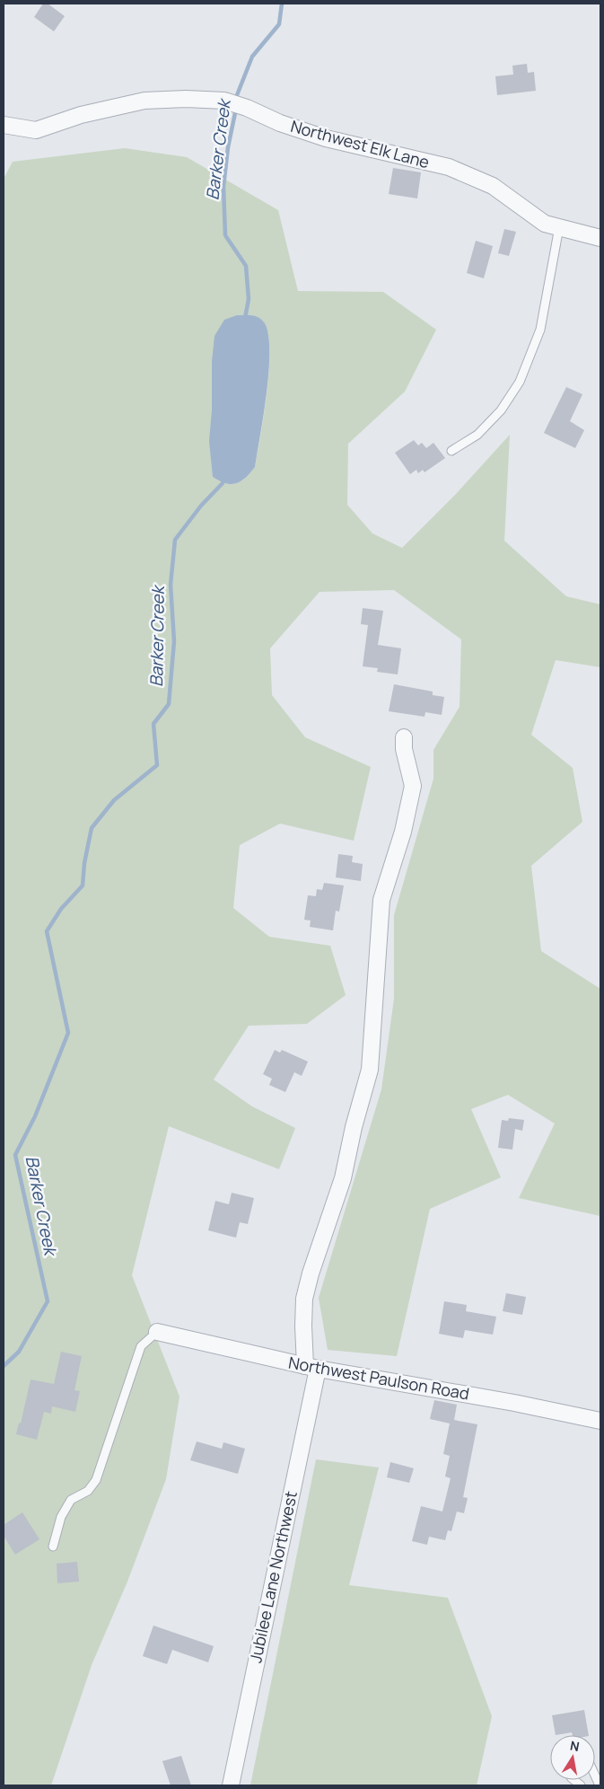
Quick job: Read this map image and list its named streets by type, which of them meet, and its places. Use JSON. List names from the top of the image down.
{
  "streets": {
    "street": ["Northwest Elk Lane", "Northwest Paulson Road", "Jubilee Lane Northwest"]
  },
  "crossings": [
    ["Northwest Paulson Road", "Jubilee Lane Northwest"]
  ],
  "water": ["Barker Creek"],
  "north": "top"
}
